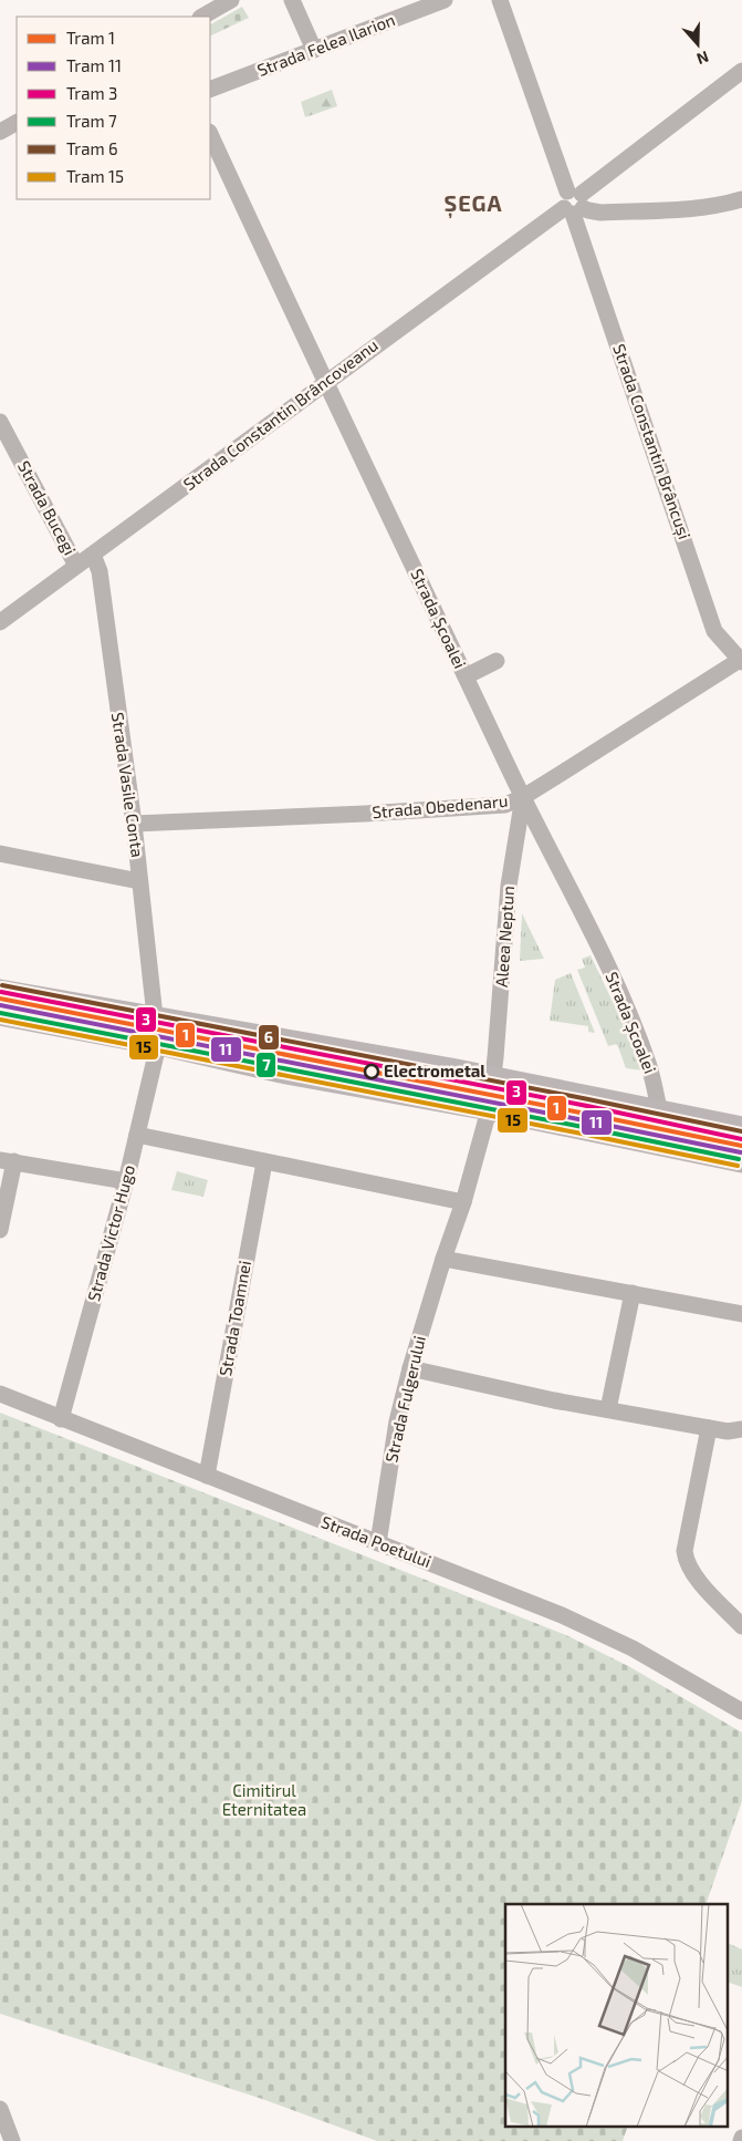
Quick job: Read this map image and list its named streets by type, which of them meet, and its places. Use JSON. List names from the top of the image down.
{
  "streets": {
    "street": [
      "Strada Felea Ilarion",
      "Strada Constantin Brâncoveanu",
      "Strada Constantin Brâncuși",
      "Strada Bucegi",
      "Strada Școalei",
      "Strada Vasile Conta",
      "Strada Obedenaru",
      "Aleea Neptun",
      "Strada Victor Hugo",
      "Strada Toamnei",
      "Strada Fulgerului",
      "Strada Poetului"
    ]
  },
  "crossings": [
    ["Strada Constantin Brâncoveanu", "Strada Constantin Brâncuși"],
    ["Strada Constantin Brâncoveanu", "Strada Bucegi"],
    ["Strada Constantin Brâncoveanu", "Strada Școalei"],
    ["Strada Constantin Brâncoveanu", "Strada Vasile Conta"],
    ["Strada Constantin Brâncuși", "Strada Obedenaru"],
    ["Strada Școalei", "Strada Obedenaru"],
    ["Strada Școalei", "Aleea Neptun"],
    ["Strada Vasile Conta", "Strada Obedenaru"],
    ["Strada Obedenaru", "Aleea Neptun"],
    ["Aleea Neptun", "Strada Fulgerului"],
    ["Strada Victor Hugo", "Strada Poetului"],
    ["Strada Toamnei", "Strada Poetului"],
    ["Strada Fulgerului", "Strada Poetului"]
  ],
  "districts": ["ȘEGA"],
  "parks": ["Cimitirul Eternitatea"],
  "places": ["Electrometal"],
  "lines": [
    "tram line 6",
    "tram line 3",
    "tram line 1",
    "tram line 11",
    "tram line 7",
    "tram line 15"
  ],
  "legend": [
    "Tram 1",
    "Tram 11",
    "Tram 3",
    "Tram 7",
    "Tram 6",
    "Tram 15"
  ],
  "north": "bottom"
}
